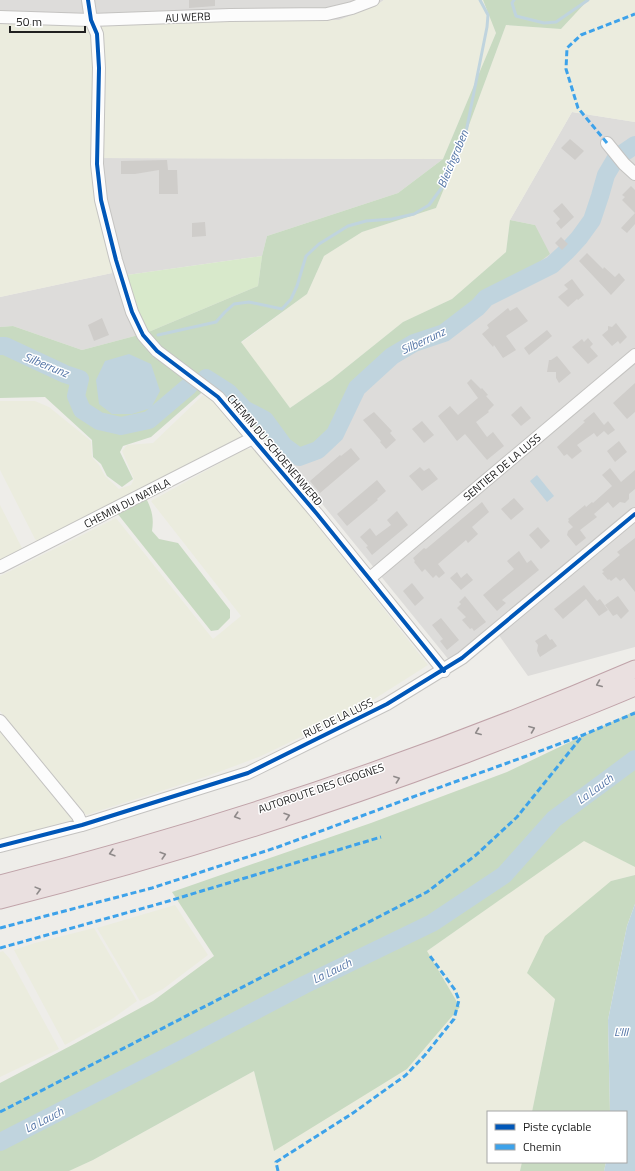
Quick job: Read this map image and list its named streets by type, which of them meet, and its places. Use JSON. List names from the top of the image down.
{
  "streets": {
    "highway": ["AUTOROUTE DES CIGOGNES"],
    "street": [
      "AU WERB",
      "CHEMIN DU SCHOENENWERD",
      "SENTIER DE LA LUSS",
      "CHEMIN DU NATALA",
      "RUE DE LA LUSS"
    ]
  },
  "crossings": [
    ["AU WERB", "CHEMIN DU SCHOENENWERD"],
    ["CHEMIN DU SCHOENENWERD", "SENTIER DE LA LUSS"],
    ["CHEMIN DU SCHOENENWERD", "CHEMIN DU NATALA"],
    ["CHEMIN DU SCHOENENWERD", "RUE DE LA LUSS"]
  ],
  "water": [
    "Bleichgraben",
    "Silberrunz",
    "La Lauch",
    "L'Ill"
  ],
  "legend": ["Piste cyclable", "Chemin"],
  "scale_bar": "50 m"
}
